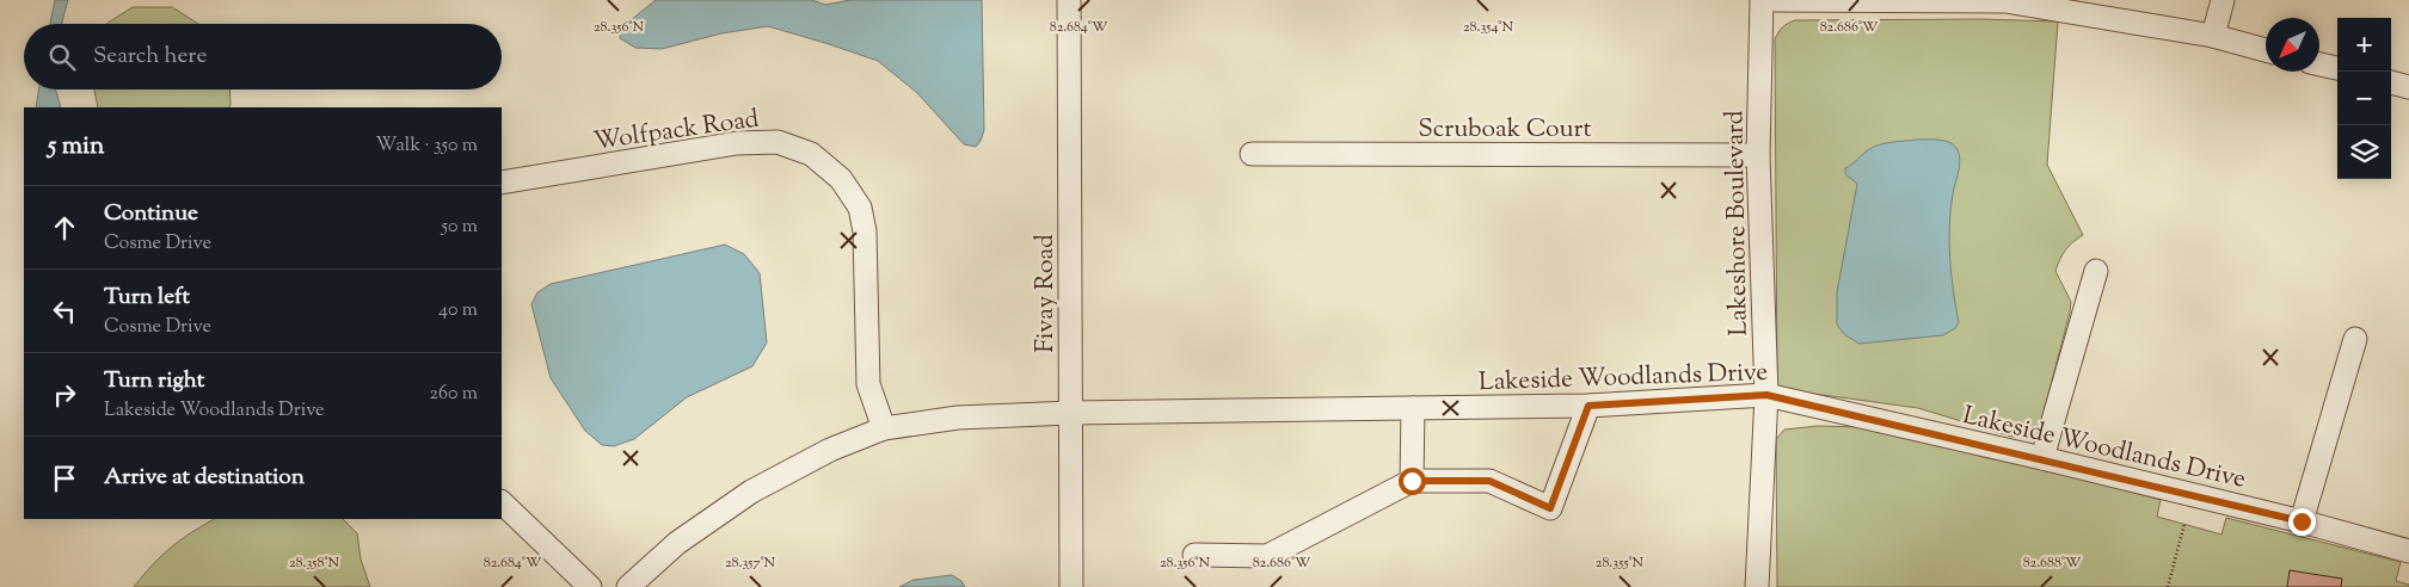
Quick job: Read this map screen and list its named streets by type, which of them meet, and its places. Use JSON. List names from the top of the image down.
{
  "streets": {
    "street": [
      "Scruboak Court",
      "Wolfpack Road",
      "Lakeshore Boulevard",
      "Fivay Road",
      "Lakeside Woodlands Drive"
    ]
  },
  "crossings": [
    ["Scruboak Court", "Lakeshore Boulevard"],
    ["Wolfpack Road", "Lakeside Woodlands Drive"],
    ["Lakeshore Boulevard", "Lakeside Woodlands Drive"],
    ["Fivay Road", "Lakeside Woodlands Drive"]
  ],
  "north": "bottom left",
  "page": {
    "map_buttons": ["+", "−"],
    "search": "Search here",
    "heading": ["5 min", "Walk · 350 m"],
    "list": [
      ["Continue", "Cosme Drive", "50 m"],
      ["Turn left", "Cosme Drive", "40 m"],
      ["Turn right", "Lakeside Woodlands Drive", "260 m"],
      "Arrive at destination"
    ]
  },
  "coordinates": [
    "28.356°N",
    "82.684°W",
    "28.354°N",
    "82.686°W",
    "28.358°N",
    "28.357°N",
    "28.355°N",
    "82.688°W"
  ]
}
